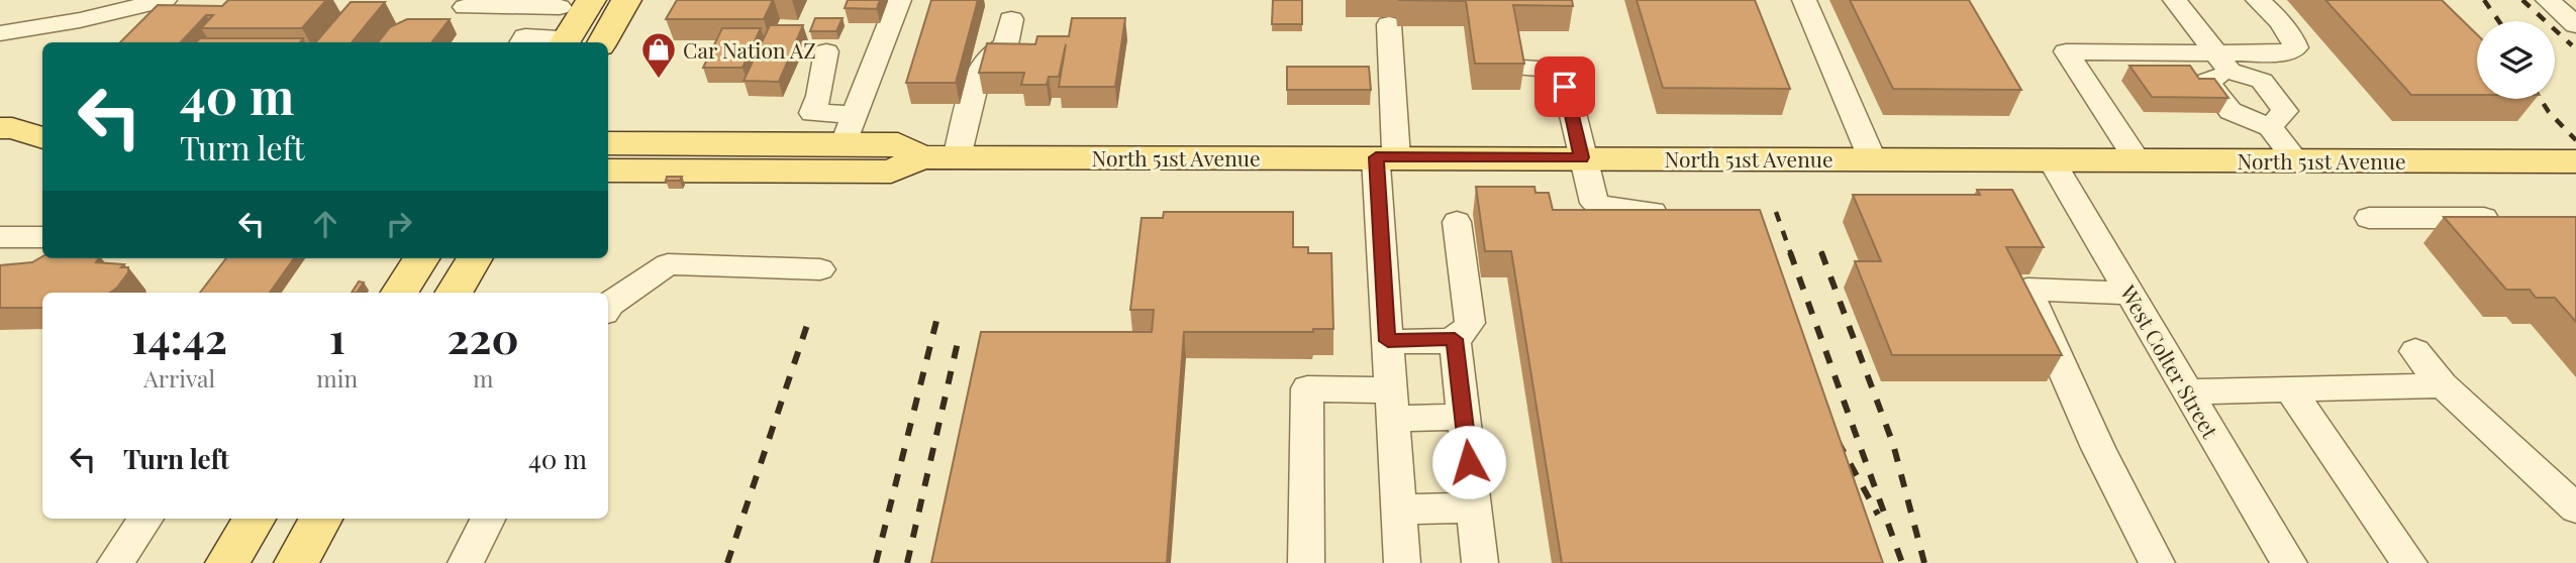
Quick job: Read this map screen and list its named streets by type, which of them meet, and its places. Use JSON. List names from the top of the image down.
{
  "streets": {
    "main road": ["North 51st Avenue"],
    "street": ["West Colter Street"]
  },
  "crossings": [
    ["North 51st Avenue", "West Colter Street"]
  ],
  "places": {
    "shop": ["Car Nation AZ"]
  },
  "page": {
    "turn": ["40 m", "Turn left"],
    "eta": [
      "14:42",
      "Arrival",
      "1",
      "min",
      "220",
      "m"
    ],
    "list": [
      {
        "name": "Turn left",
        "value": "40 m"
      }
    ]
  }
}
